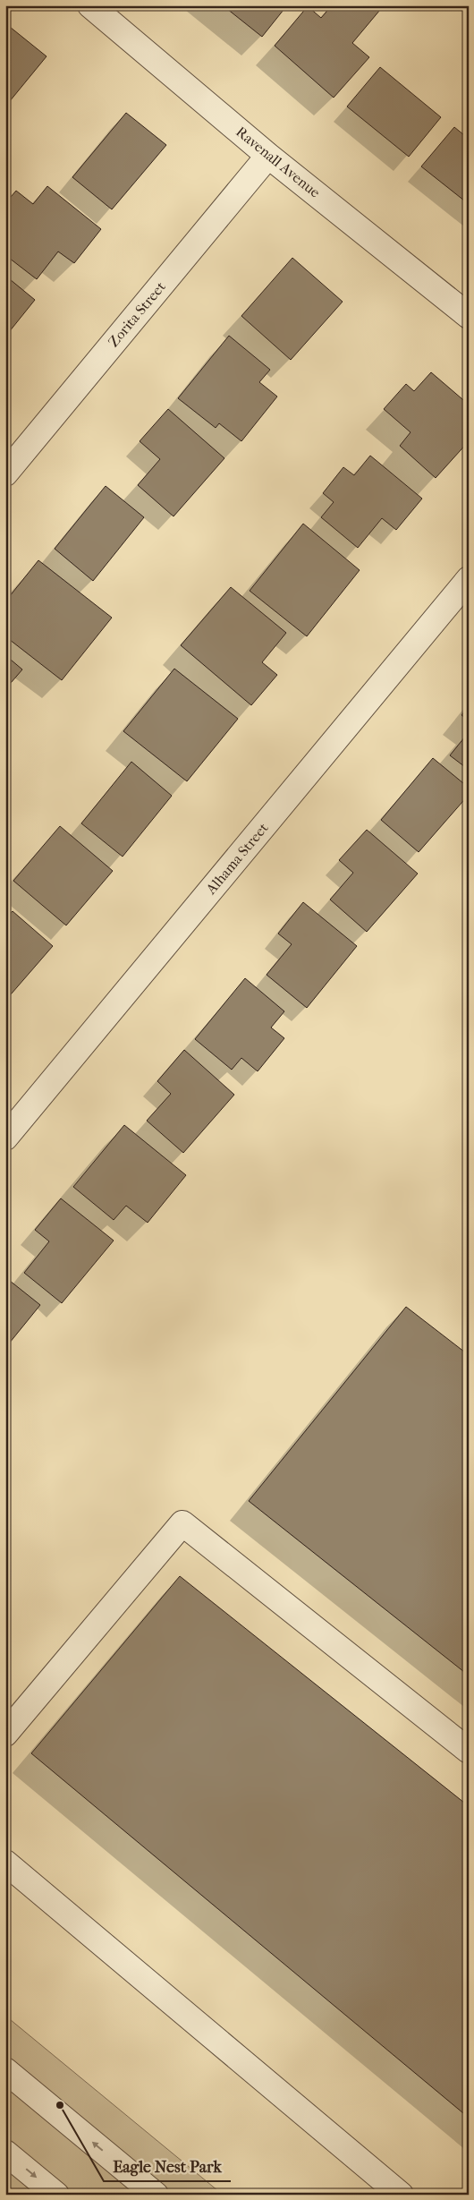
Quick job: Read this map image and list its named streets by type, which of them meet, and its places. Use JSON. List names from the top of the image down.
{
  "streets": {
    "street": ["Ravenall Avenue", "Zorita Street", "Alhama Street"]
  },
  "crossings": [
    ["Ravenall Avenue", "Zorita Street"]
  ],
  "places": ["Eagle Nest Park"]
}
